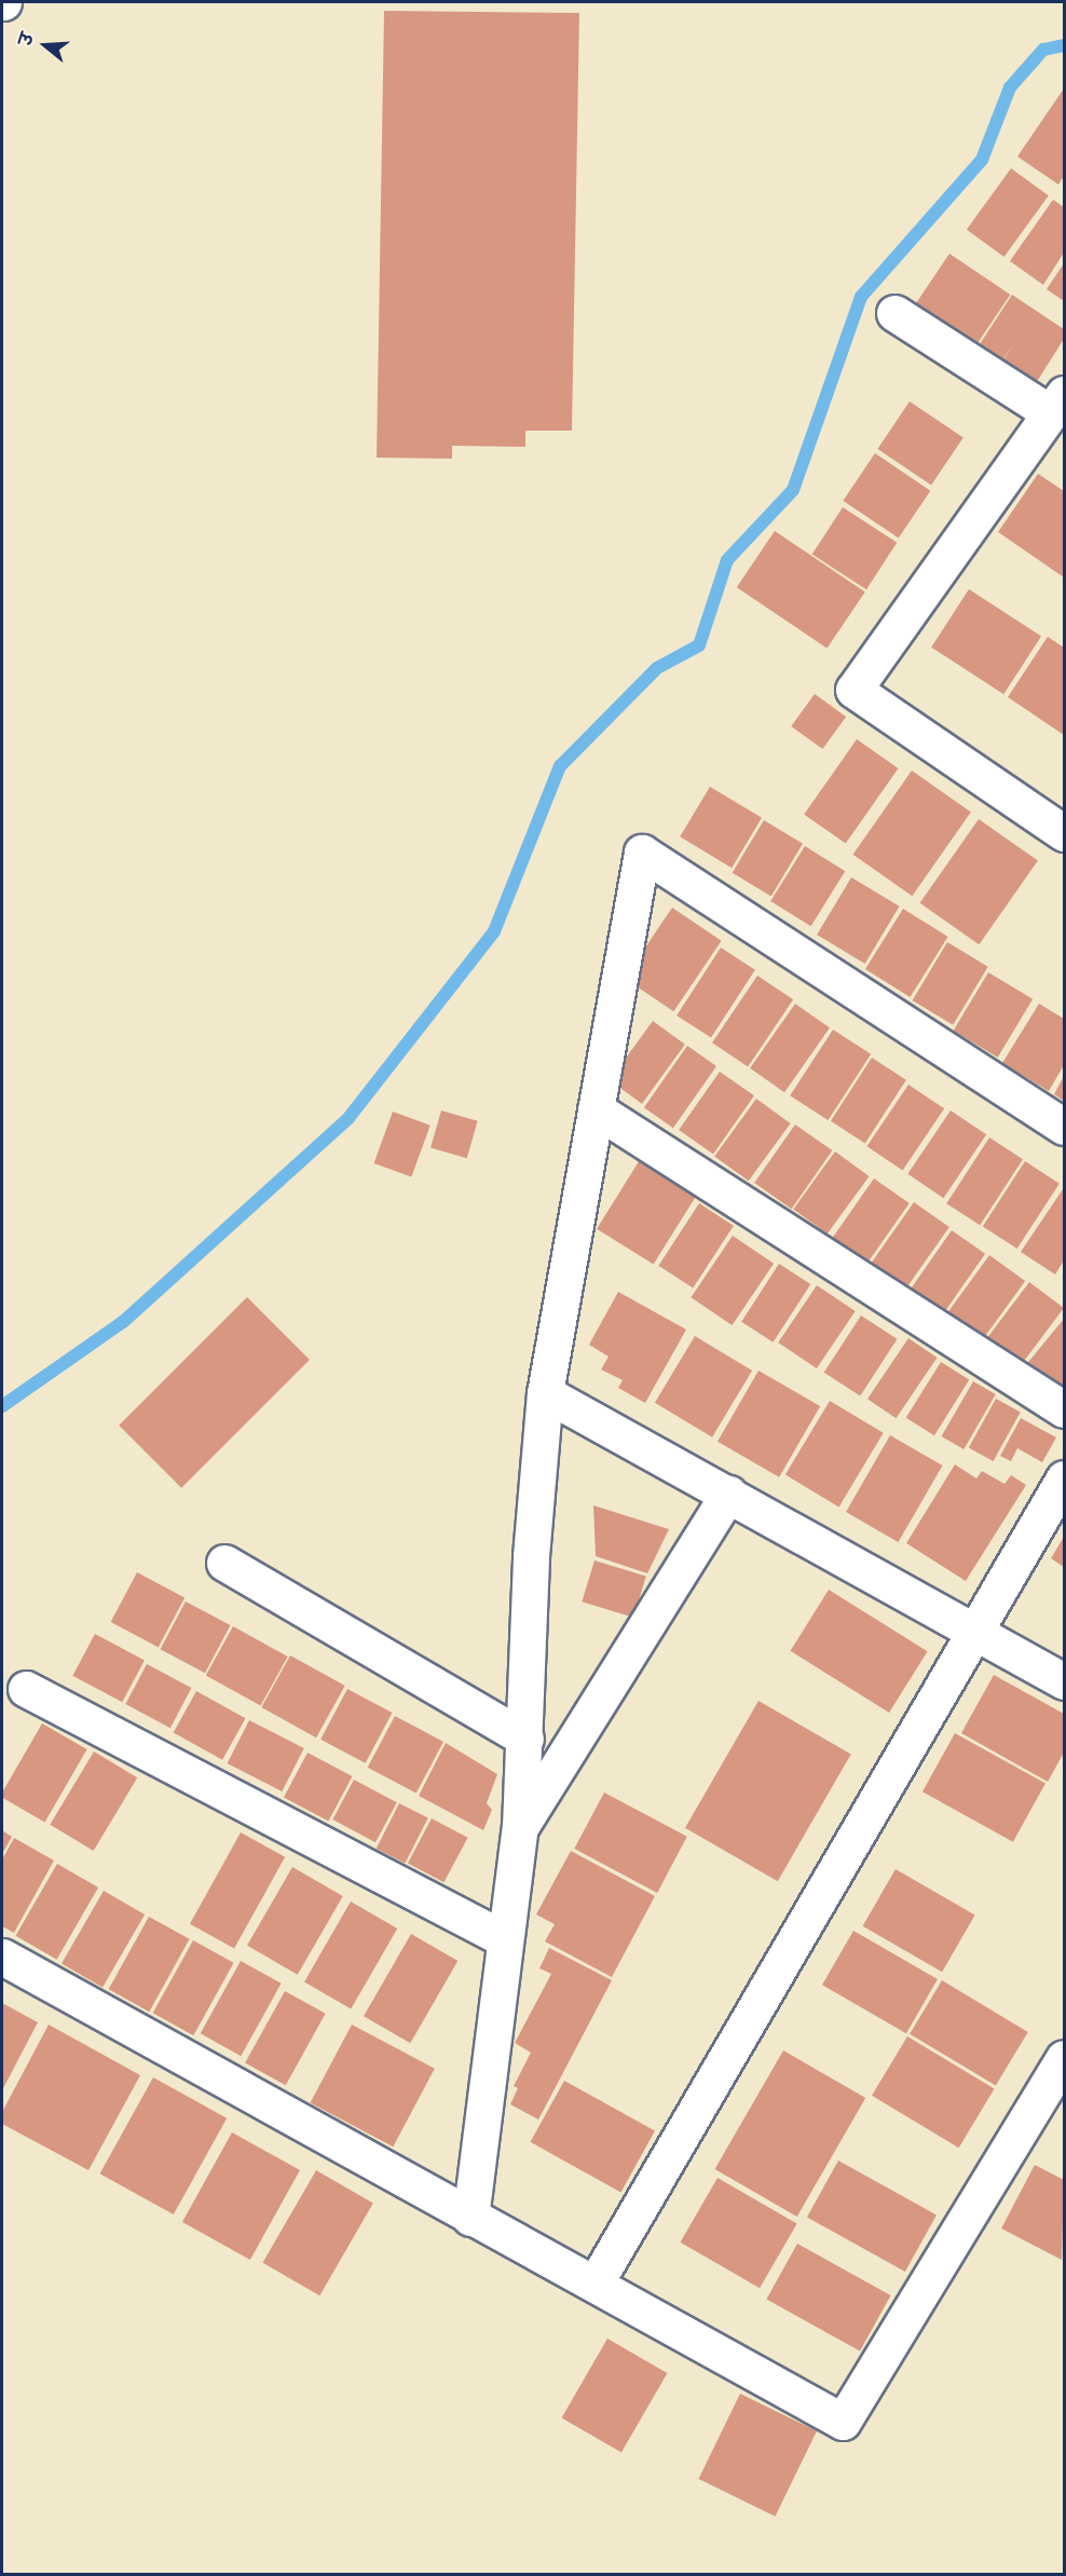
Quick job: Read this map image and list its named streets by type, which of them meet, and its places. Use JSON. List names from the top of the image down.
{
  "north": "left"
}
